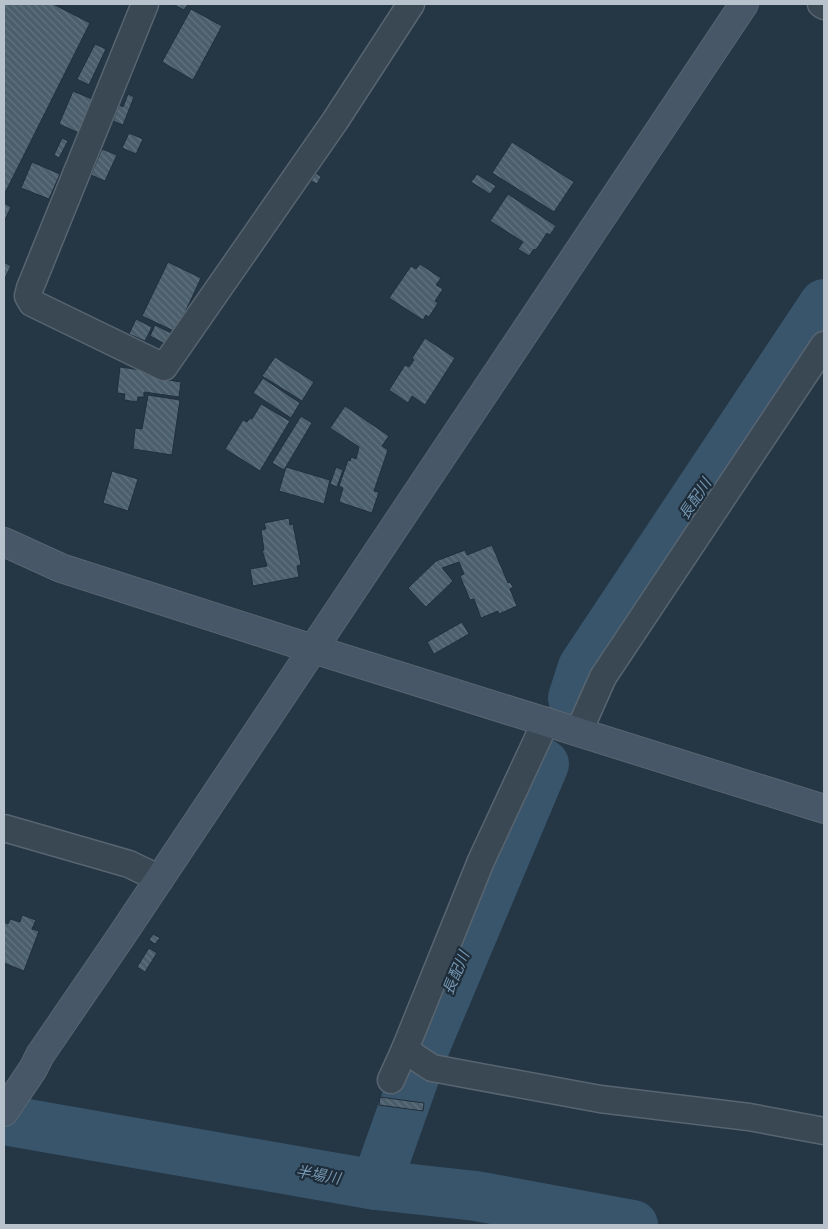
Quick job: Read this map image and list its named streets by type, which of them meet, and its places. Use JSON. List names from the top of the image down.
{
  "water": ["長配川", "半場川"]
}
